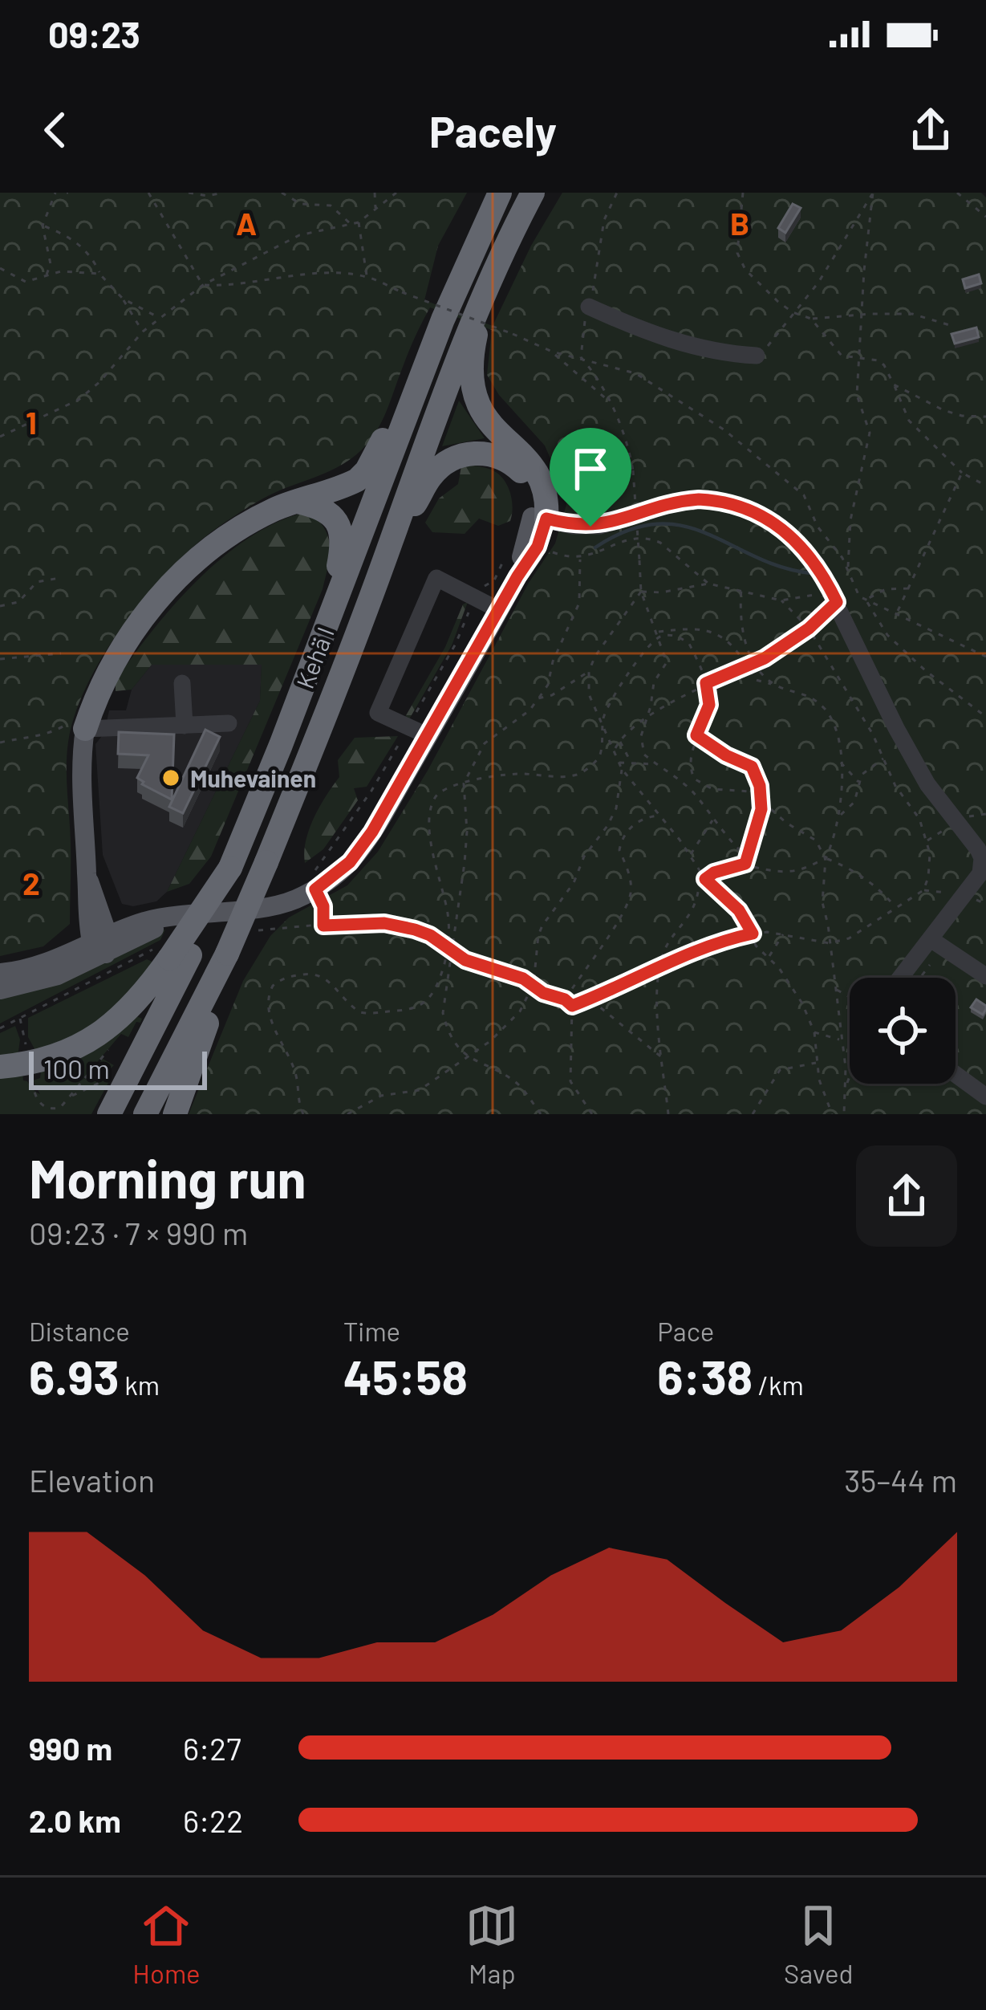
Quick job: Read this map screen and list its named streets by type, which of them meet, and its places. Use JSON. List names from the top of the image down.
{
  "streets": {
    "highway": ["Kehä I"]
  },
  "places": ["Muhevainen"],
  "scale_bar": "100 m",
  "page": {
    "status": "09:23",
    "header": "Pacely",
    "scale": "100 m",
    "heading": ["Morning run", "09:23 · 7 × 990 m"],
    "stats": [
      ["Distance", "6.93 km"],
      ["Time", "45:58"],
      ["Pace", "6:38 /km"]
    ],
    "chart": ["Elevation", "35–44 m"],
    "list": [
      {
        "name": "990 m",
        "note": "6:27"
      },
      {
        "name": "2.0 km",
        "note": "6:22"
      }
    ],
    "tabs": ["Home", "Map", "Saved"]
  },
  "grid": {
    "columns": ["A", "B"],
    "rows": ["1", "2"]
  }
}
